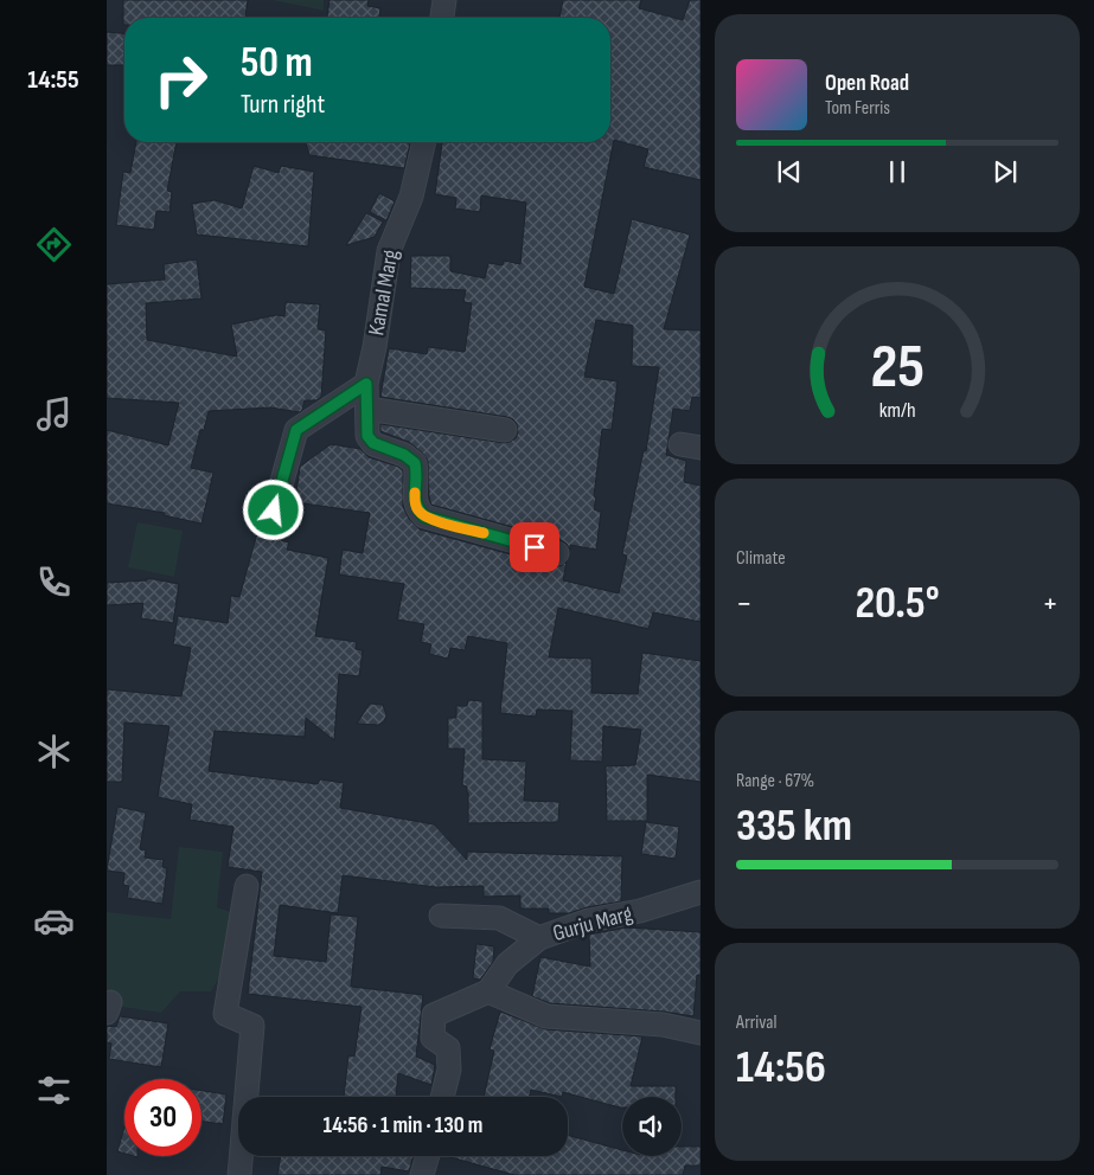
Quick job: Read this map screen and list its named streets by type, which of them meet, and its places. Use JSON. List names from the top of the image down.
{
  "streets": {
    "street": ["Kamal Marg", "Gurju Marg"]
  },
  "page": {
    "tabs": "14:55",
    "turn": ["50 m", "Turn right"],
    "song": ["Open Road", "Tom Ferris"],
    "tile": [
      "Climate",
      ["Range · 67%", "335 km"],
      ["Arrival", "14:56"]
    ],
    "heat": ["−", "20.5°", "+"],
    "limit": "30",
    "trip": "14:56 · 1 min · 130 m",
    "gauge": ["25", "km/h"]
  }
}
